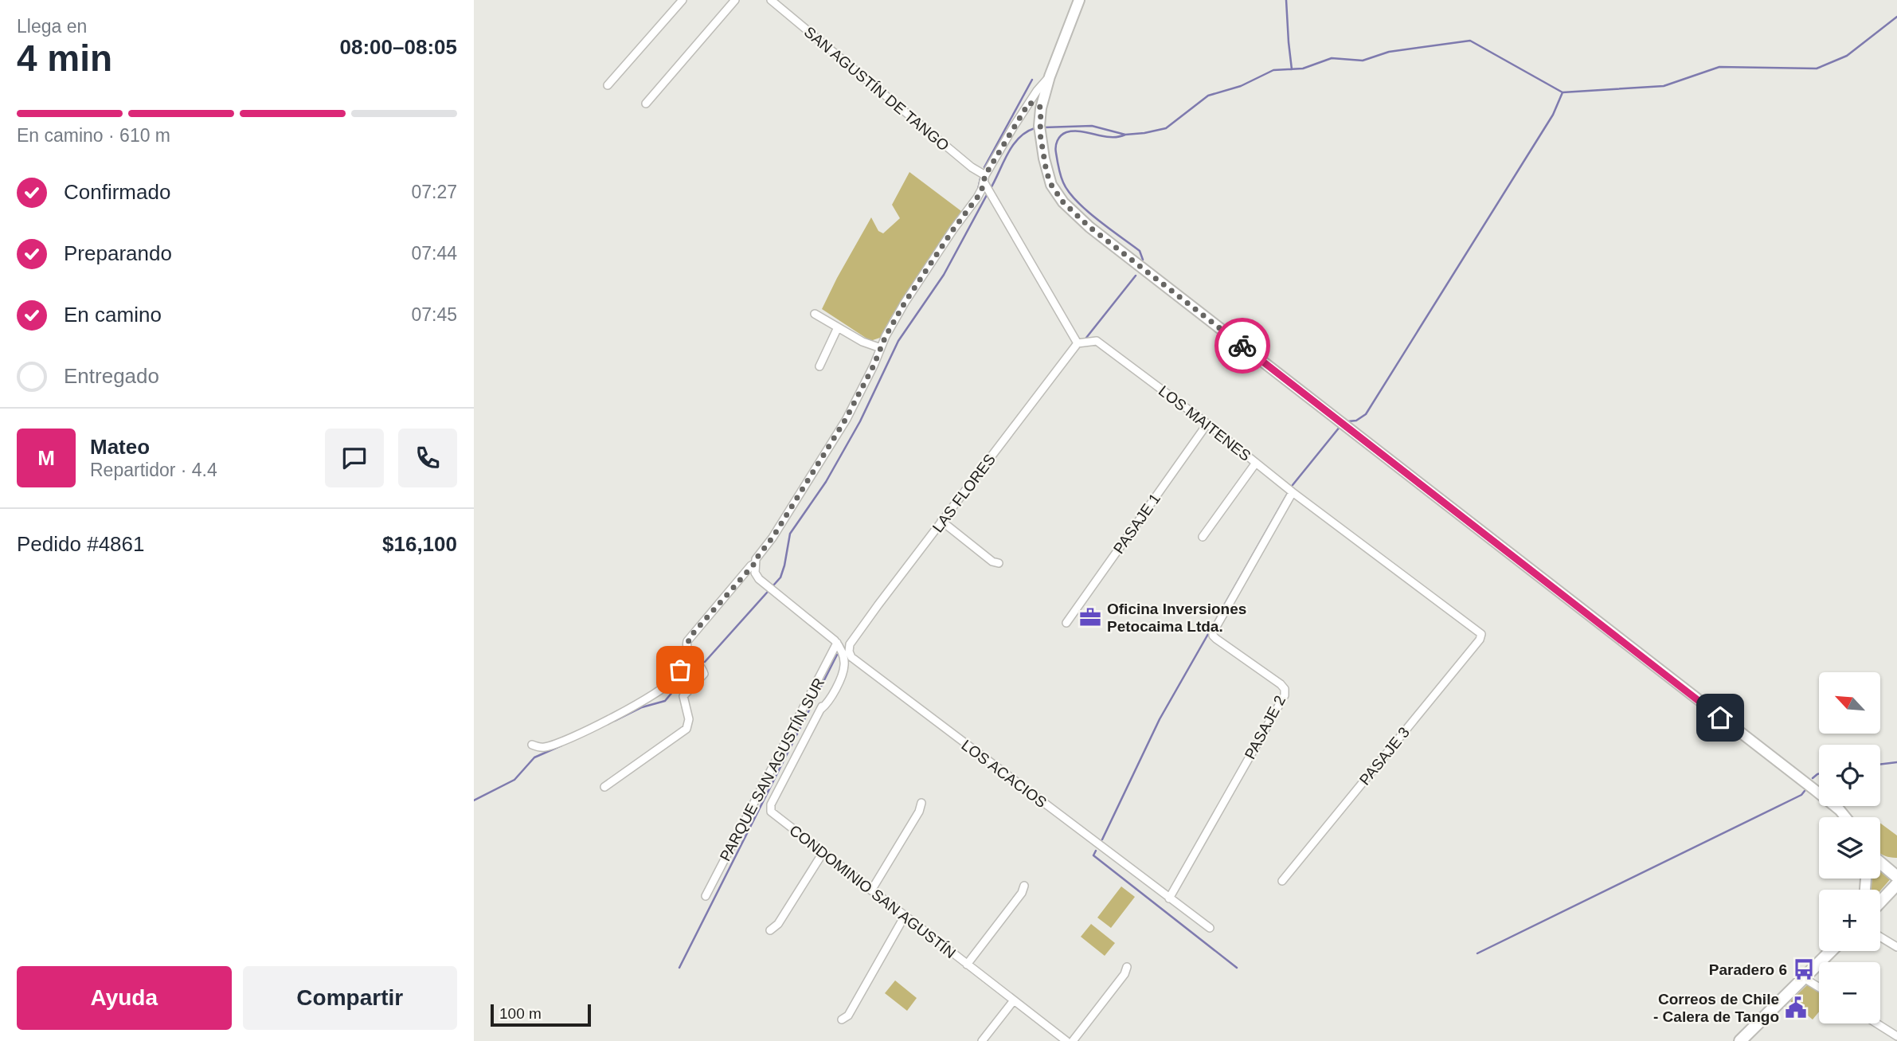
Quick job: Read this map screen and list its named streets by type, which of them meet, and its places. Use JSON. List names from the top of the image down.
{
  "streets": {
    "street": [
      "SAN AGUSTÍN DE TANGO",
      "LOS MAITENES",
      "LAS FLORES",
      "PASAJE 1",
      "PASAJE 2",
      "PASAJE 3",
      "PARQUE SAN AGUSTÍN SUR",
      "LOS ACACIOS",
      "CONDOMINIO SAN AGUSTÍN"
    ]
  },
  "crossings": [
    ["LOS MAITENES", "LAS FLORES"],
    ["LOS MAITENES", "PASAJE 1"],
    ["LOS MAITENES", "PASAJE 2"],
    ["LOS MAITENES", "PASAJE 3"],
    ["LAS FLORES", "LOS ACACIOS"],
    ["PASAJE 2", "LOS ACACIOS"],
    ["PARQUE SAN AGUSTÍN SUR", "CONDOMINIO SAN AGUSTÍN"]
  ],
  "places": {
    "office": ["Oficina Inversiones Petocaima Ltda."],
    "bus stop": ["Paradero 6"],
    "public building": ["Correos de Chile - Calera de Tango"]
  },
  "scale_bar": "100 m",
  "north": "top left",
  "page": {
    "heading": ["4 min", "Llega en", "08:00–08:05"],
    "panel": [
      "Mateo",
      "Repartidor · 4.4",
      "Pedido #4861",
      "$16,100"
    ],
    "bar": "En camino · 610 m",
    "list": [
      ["Confirmado", "07:27"],
      ["Preparando", "07:44"],
      ["En camino", "07:45"],
      "Entregado"
    ],
    "round": "M",
    "map_buttons": ["+", "−"],
    "buttons": ["Ayuda", "Compartir"],
    "scale": "100 m"
  }
}
